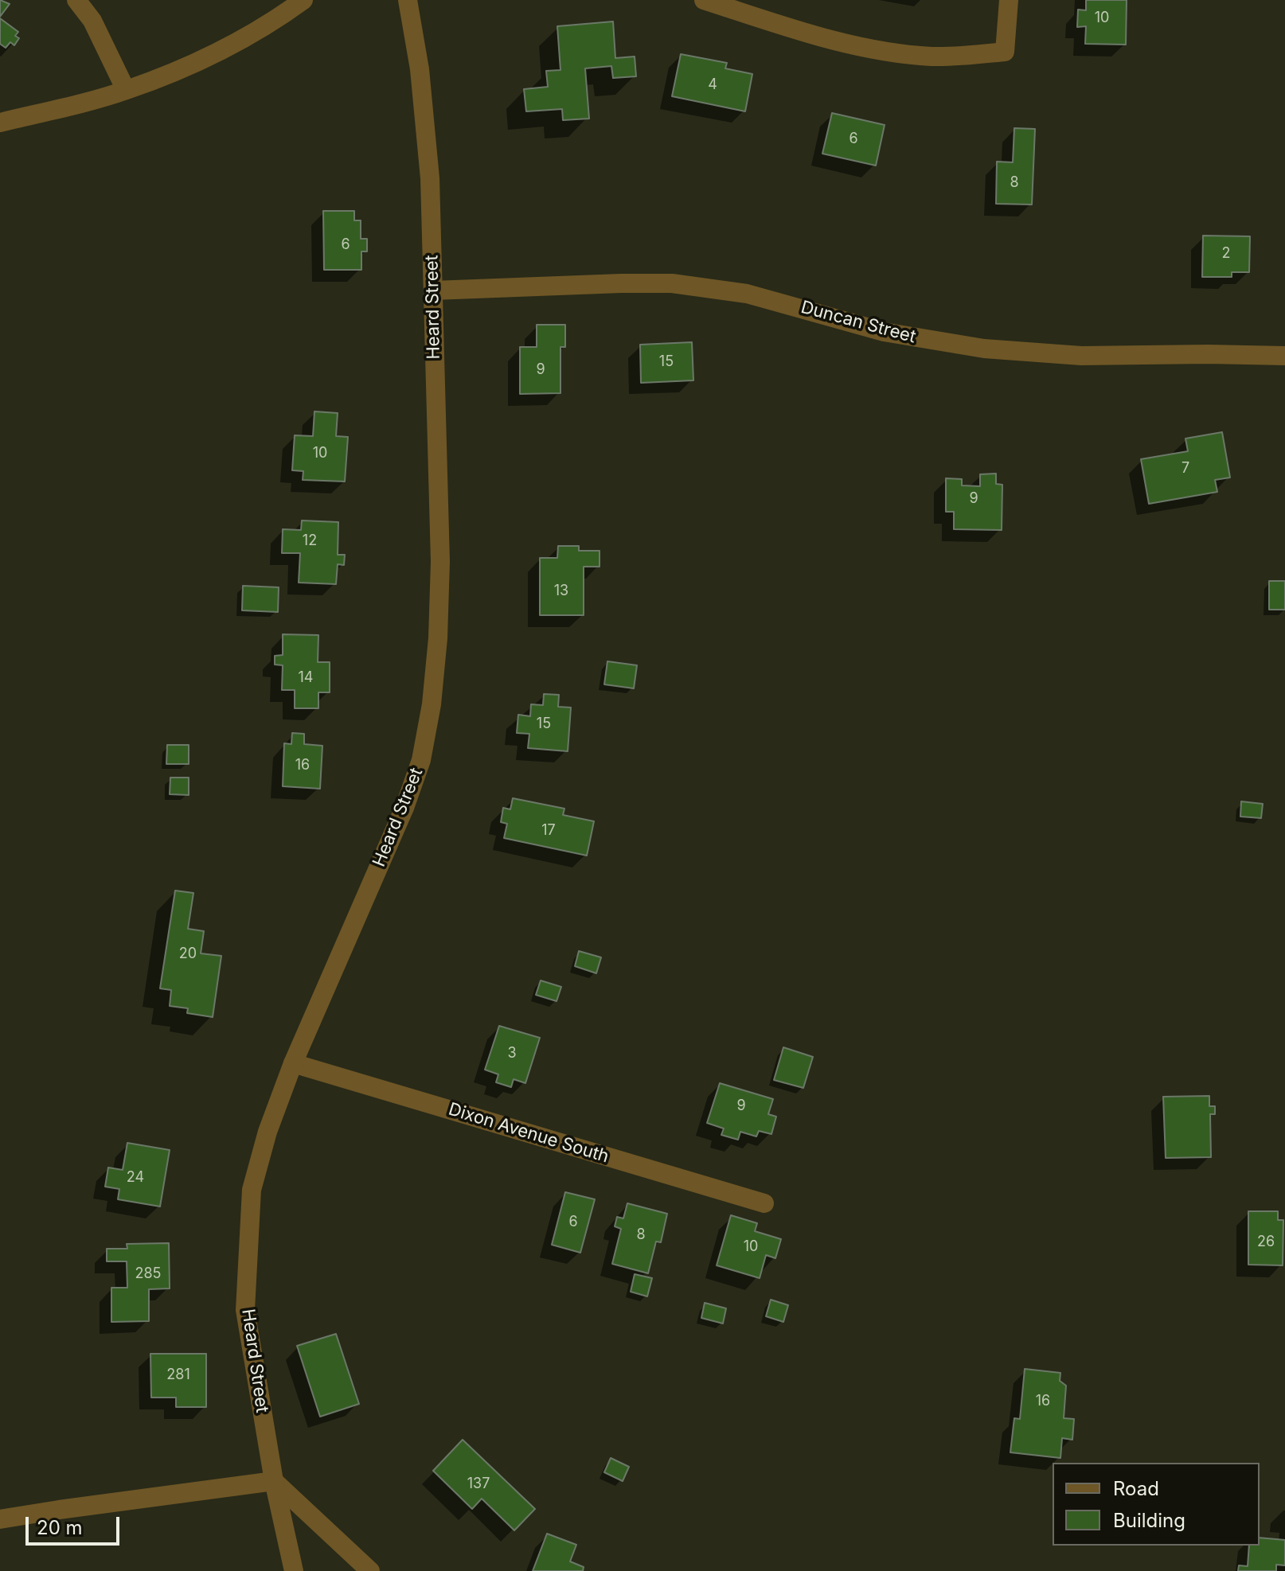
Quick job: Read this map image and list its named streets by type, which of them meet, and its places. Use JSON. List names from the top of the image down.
{
  "streets": {
    "street": ["Heard Street", "Duncan Street", "Dixon Avenue South"]
  },
  "crossings": [
    ["Heard Street", "Duncan Street"],
    ["Heard Street", "Dixon Avenue South"]
  ],
  "house_numbers": [
    "10",
    "4",
    "6",
    "8",
    "6",
    "2",
    "15",
    "9",
    "10",
    "7",
    "9",
    "12",
    "13",
    "14",
    "15",
    "16",
    "17",
    "20",
    "3",
    "9",
    "24",
    "6",
    "8",
    "26",
    "10",
    "285",
    "281",
    "16",
    "137"
  ],
  "legend": ["Road", "Building"],
  "scale_bar": "20 m"
}
